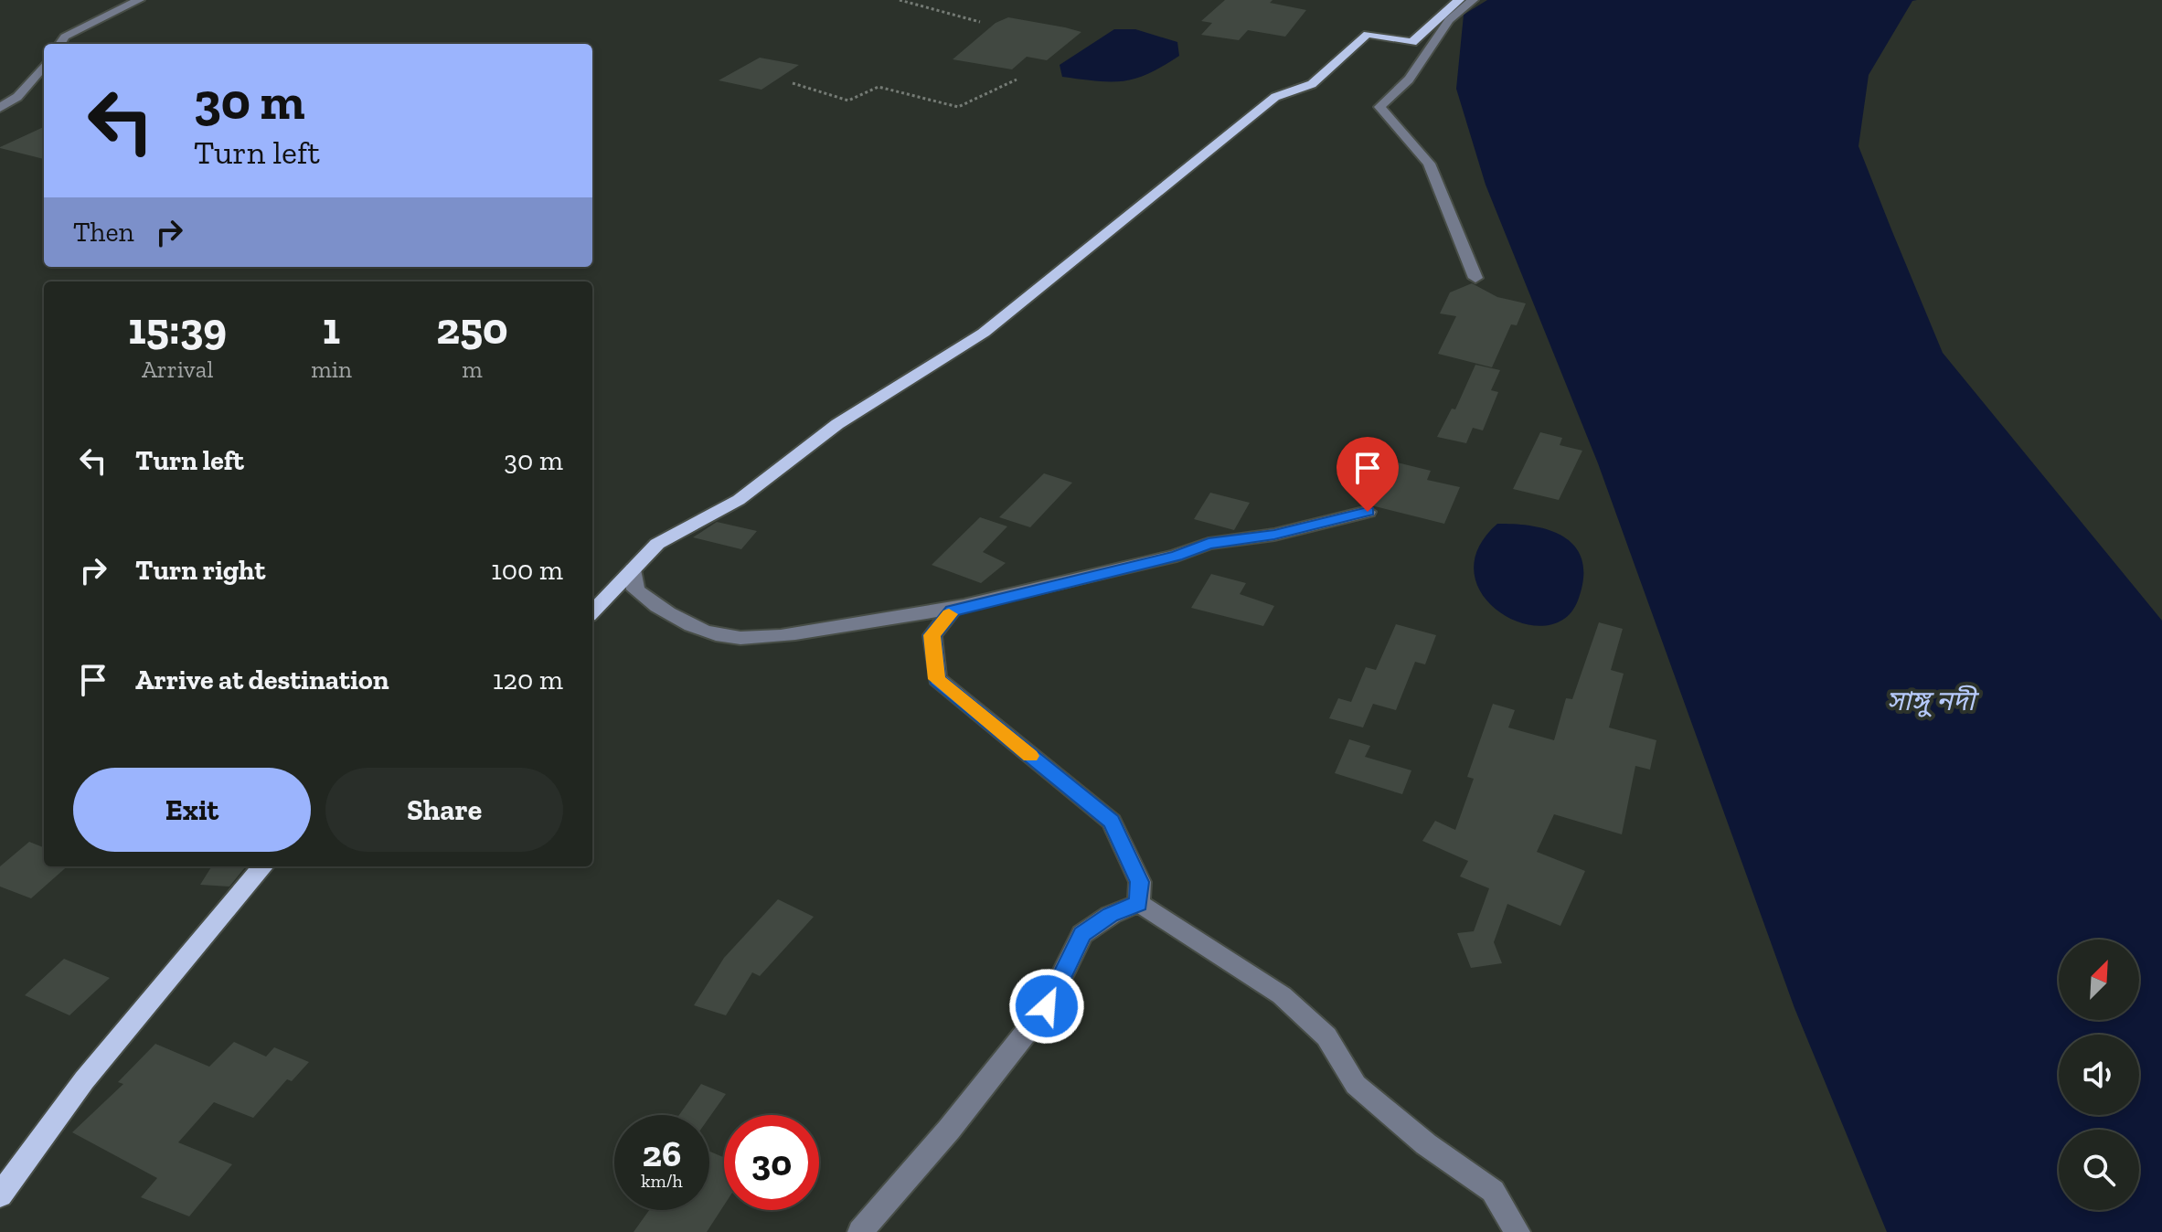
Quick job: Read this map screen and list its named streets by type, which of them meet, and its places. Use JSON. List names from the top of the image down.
{
  "water": ["সাঙ্গু নদী"],
  "north": "top right",
  "page": {
    "turn": ["30 m", "Turn left"],
    "then": "Then",
    "eta": [
      "15:39",
      "Arrival",
      "1",
      "min",
      "250",
      "m"
    ],
    "list": [
      {
        "name": "Turn left",
        "value": "30 m"
      },
      {
        "name": "Turn right",
        "value": "100 m"
      },
      {
        "name": "Arrive at destination",
        "value": "120 m"
      }
    ],
    "buttons": ["Exit", "Share"],
    "speed": "26 km/h",
    "limit": "30"
  }
}
